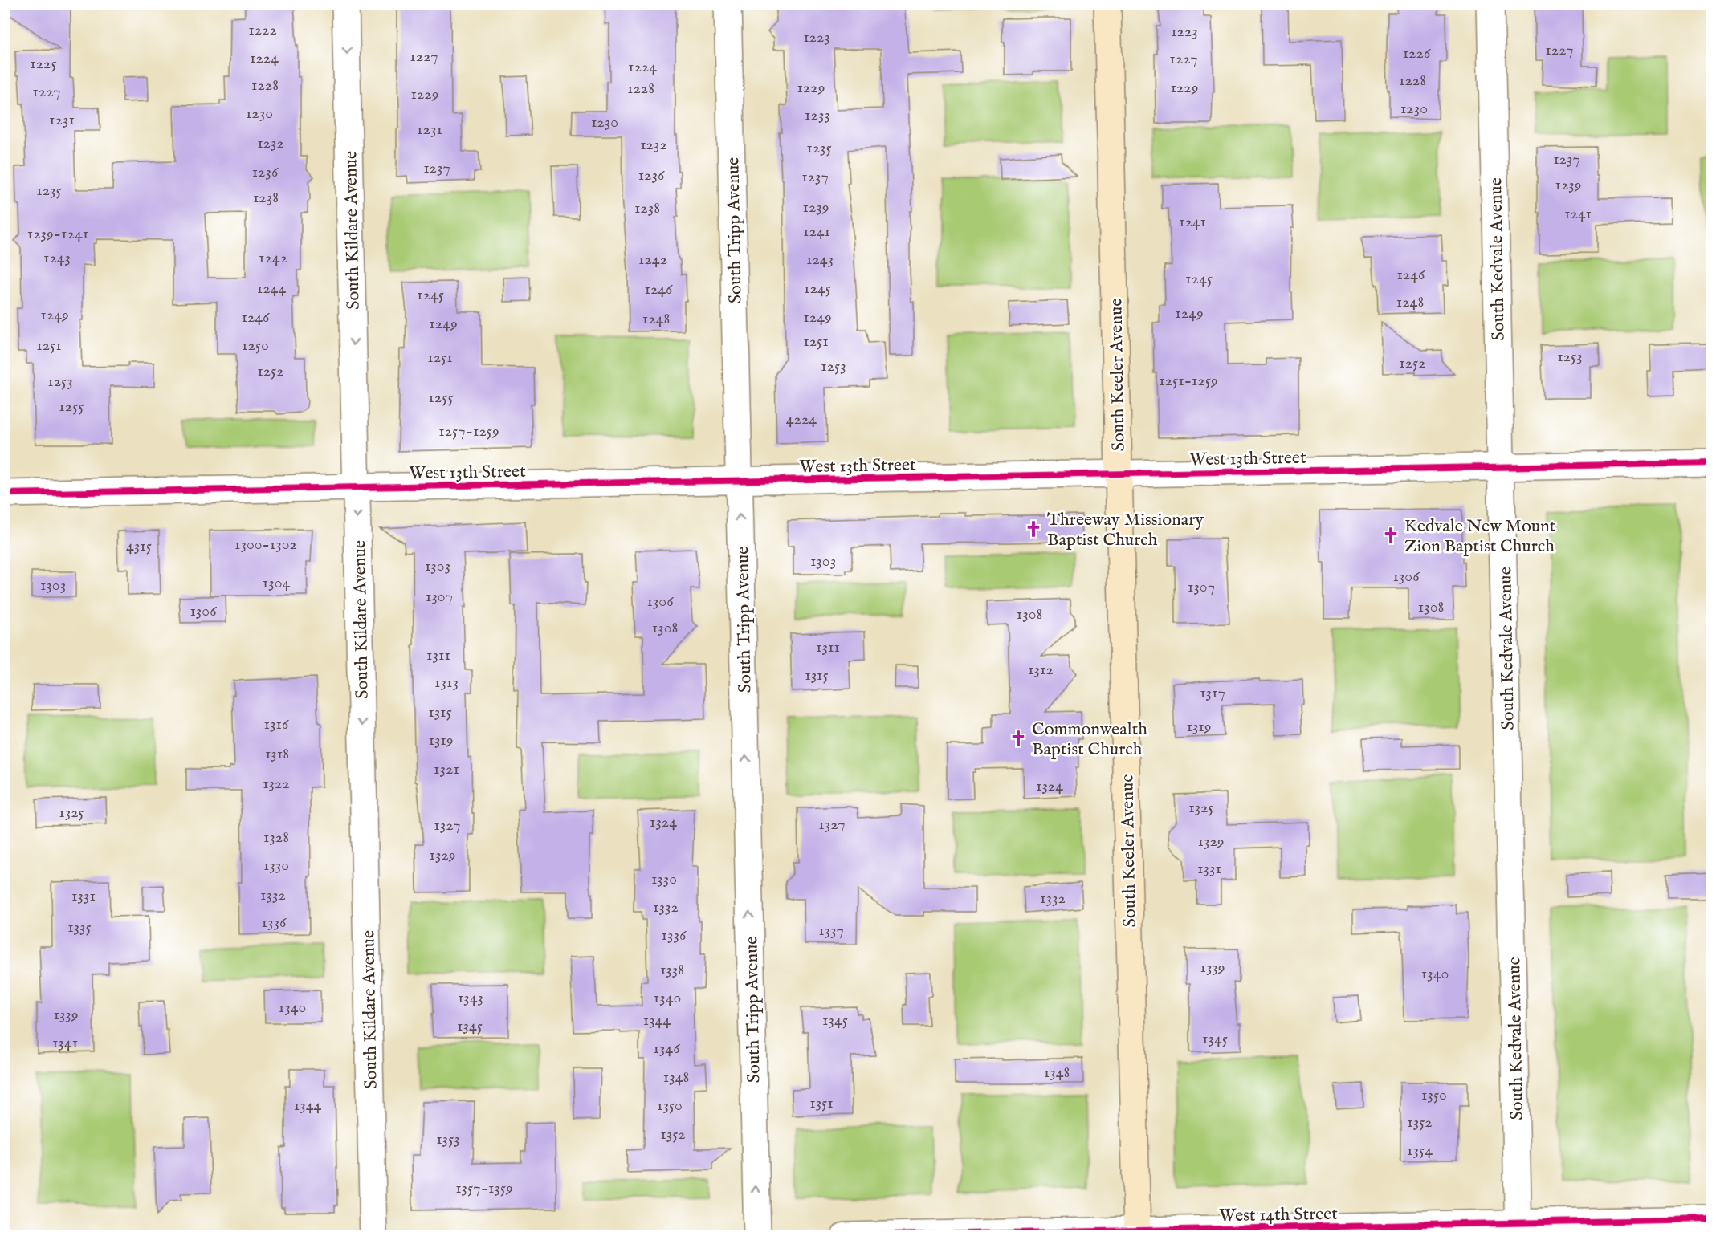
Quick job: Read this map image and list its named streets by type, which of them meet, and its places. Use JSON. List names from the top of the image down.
{
  "streets": {
    "street": [
      "South Kildare Avenue",
      "South Tripp Avenue",
      "South Kedvale Avenue",
      "South Keeler Avenue",
      "West 13th Street",
      "West 14th Street"
    ]
  },
  "crossings": [
    ["South Kildare Avenue", "West 13th Street"],
    ["South Tripp Avenue", "West 13th Street"],
    ["South Kedvale Avenue", "West 13th Street"],
    ["South Kedvale Avenue", "West 14th Street"],
    ["South Keeler Avenue", "West 13th Street"],
    ["South Keeler Avenue", "West 14th Street"]
  ],
  "one_way": ["South Kildare Avenue", "South Tripp Avenue"],
  "places": {
    "church": ["Threeway Missionary Baptist Church", "Kedvale New Mount Zion Baptist Church", "Commonwealth Baptist Church"]
  },
  "house_numbers": [
    "1222",
    "1223",
    "1223",
    "1227",
    "1226",
    "1227",
    "1224",
    "1227",
    "1225",
    "1224",
    "1228",
    "1228",
    "1229",
    "1229",
    "1228",
    "1227",
    "1229",
    "1230",
    "1230",
    "1233",
    "1231",
    "1230",
    "1231",
    "1232",
    "1232",
    "1235",
    "1237",
    "1237",
    "1236",
    "1236",
    "1237",
    "1239",
    "1235",
    "1238",
    "1239",
    "1238",
    "1241",
    "1241",
    "1241",
    "1239-1241",
    "1243",
    "1242",
    "1242",
    "1243",
    "1246",
    "1245",
    "1244",
    "1245",
    "1246",
    "1245",
    "1248",
    "1249",
    "1249",
    "1246",
    "1249",
    "1248",
    "1249",
    "1251",
    "1251",
    "1250",
    "1253",
    "1251",
    "1252",
    "1253",
    "1252",
    "1251-1259",
    "1253",
    "1255",
    "1255",
    "4224",
    "1257-1259",
    "1300-1302",
    "4315",
    "1303",
    "1303",
    "1306",
    "1304",
    "1303",
    "1307",
    "1307",
    "1306",
    "1308",
    "1306",
    "1308",
    "1308",
    "1311",
    "1311",
    "1312",
    "1315",
    "1313",
    "1317",
    "1315",
    "1316",
    "1319",
    "1319",
    "1318",
    "1321",
    "1322",
    "1324",
    "1325",
    "1325",
    "1324",
    "1327",
    "1327",
    "1328",
    "1329",
    "1329",
    "1330",
    "1331",
    "1330",
    "1332",
    "1331",
    "1332",
    "1332",
    "1336",
    "1335",
    "1337",
    "1336",
    "1339",
    "1338",
    "1340",
    "1343",
    "1340",
    "1340",
    "1339",
    "1344",
    "1345",
    "1345",
    "1345",
    "1341",
    "1346",
    "1348",
    "1348",
    "1350",
    "1351",
    "1344",
    "1350",
    "1352",
    "1352",
    "1353",
    "1354",
    "1357-1359"
  ]
}
